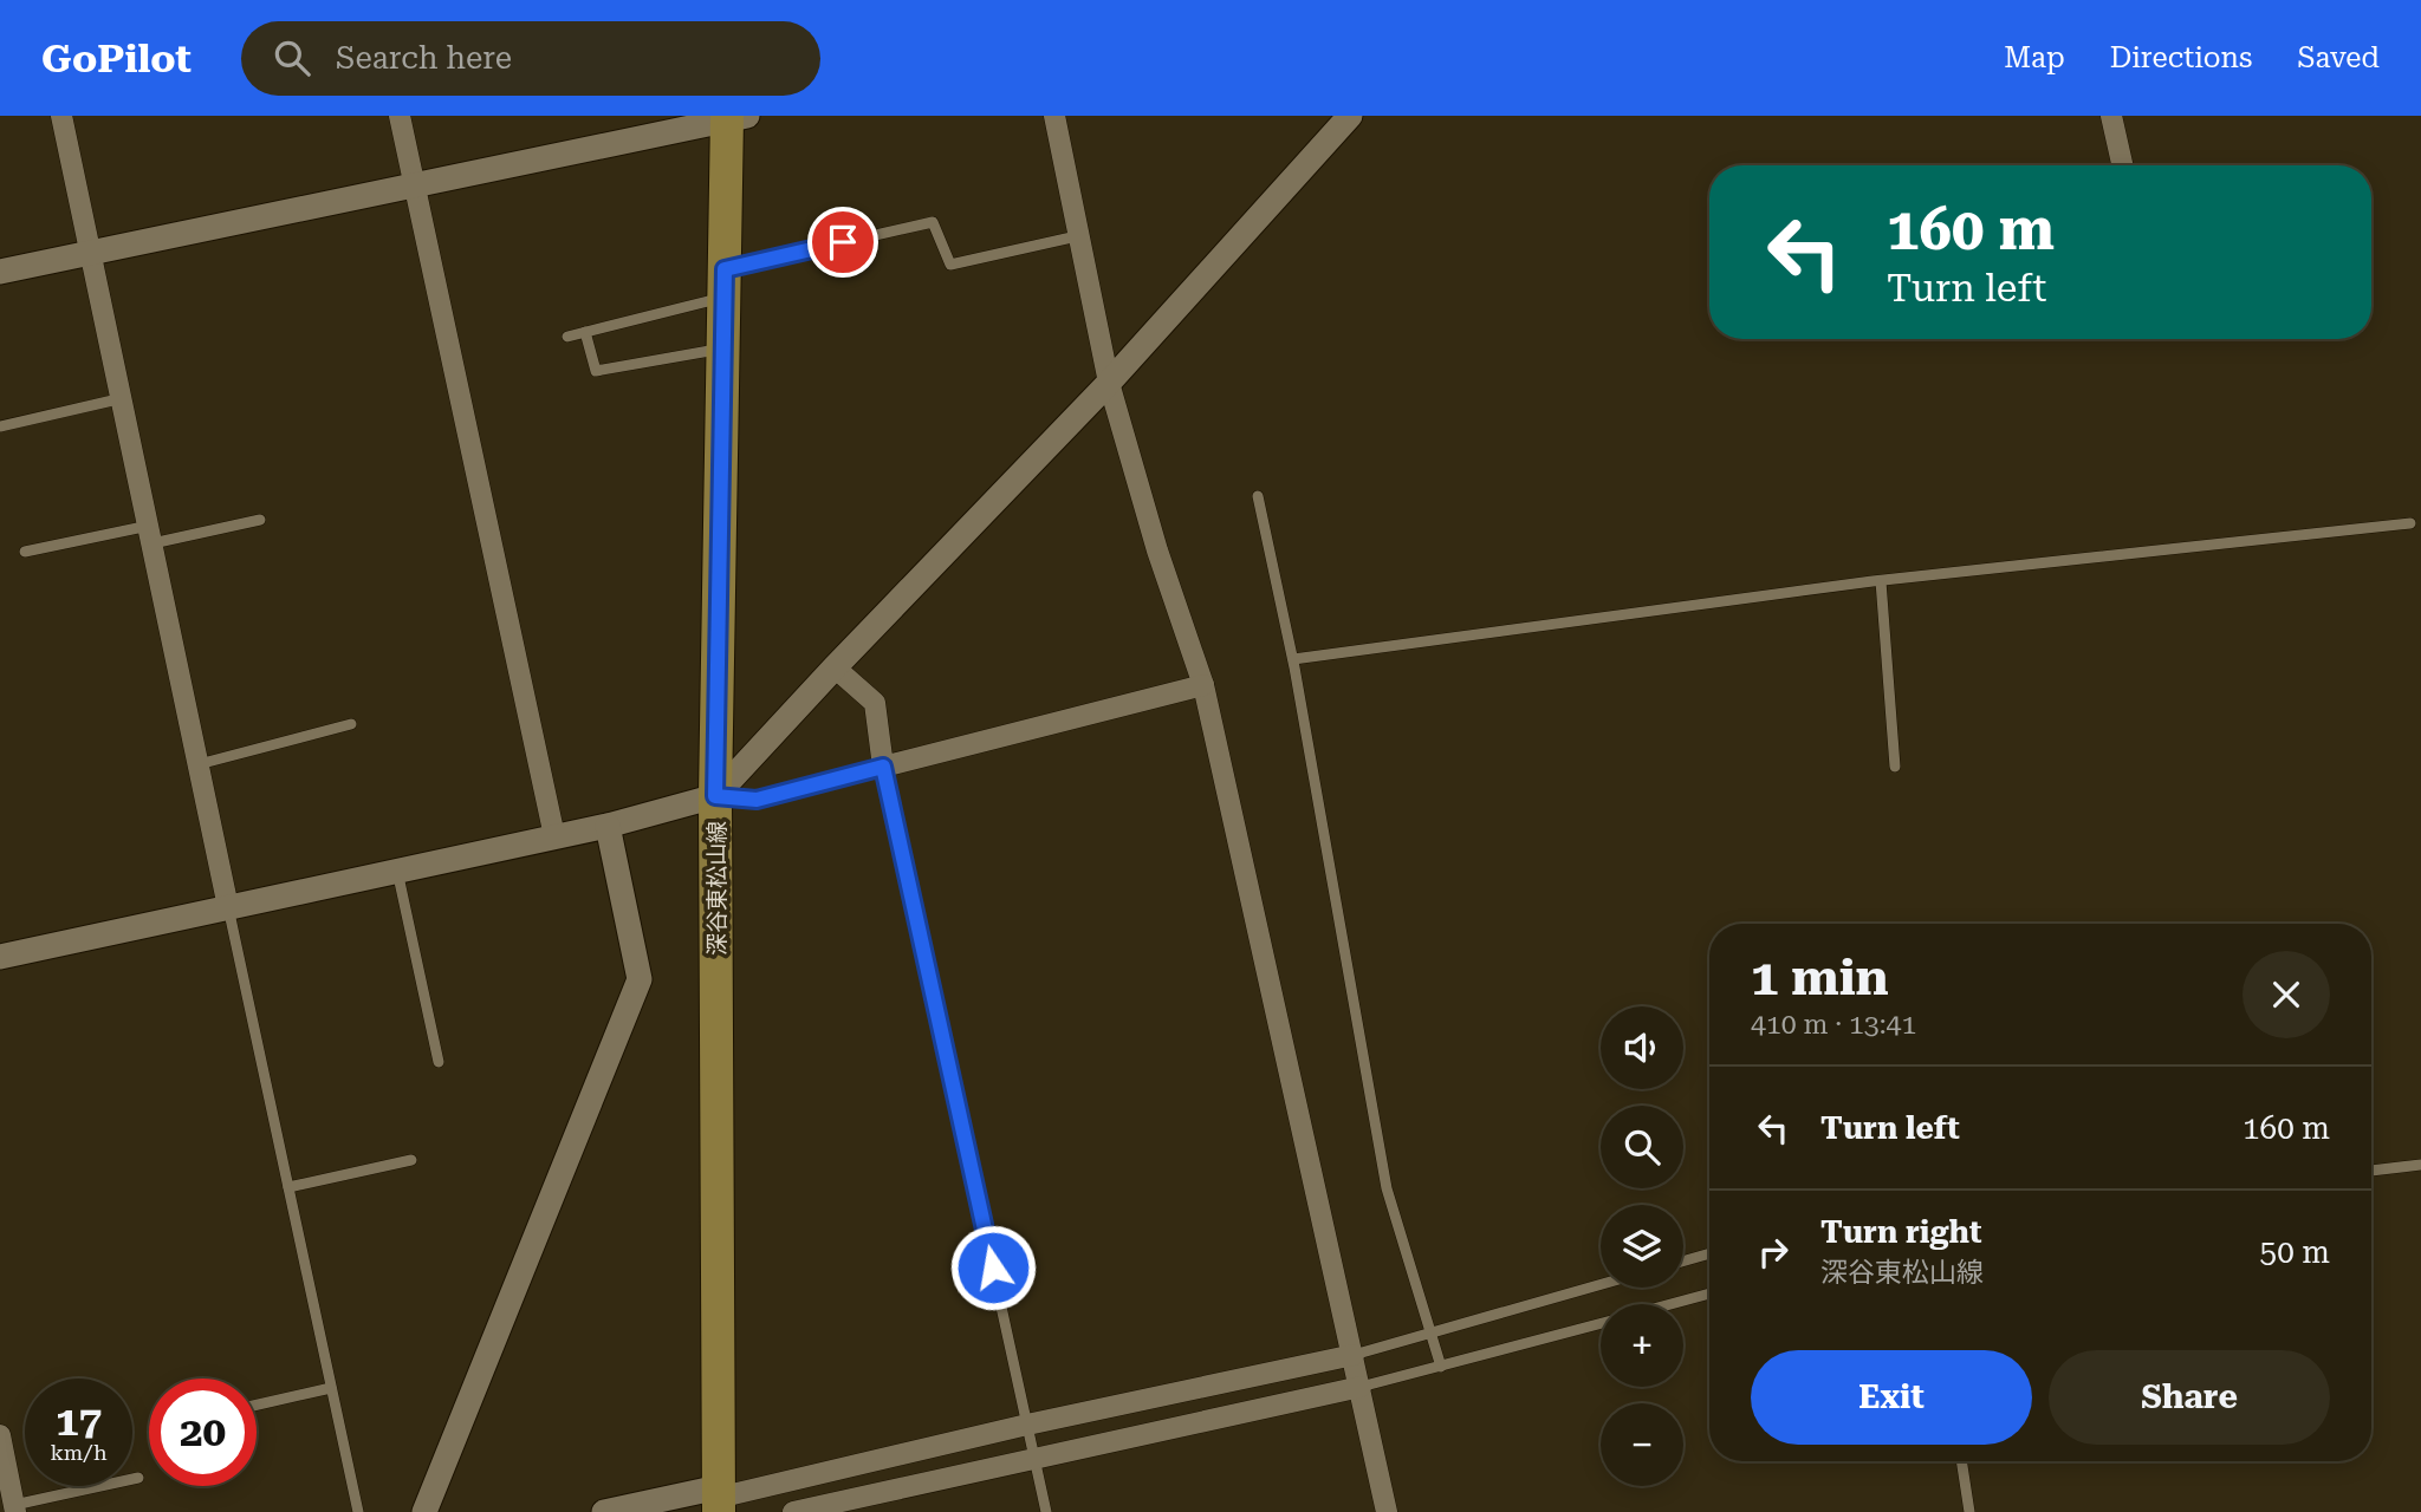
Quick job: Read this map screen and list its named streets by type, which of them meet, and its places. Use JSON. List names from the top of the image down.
{
  "streets": {
    "main road": ["深谷東松山線"]
  },
  "page": {
    "header": "GoPilot",
    "search": "Search here",
    "nav": ["Map", "Directions", "Saved"],
    "turn": ["160 m", "Turn left"],
    "heading": ["1 min", "410 m · 13:41"],
    "map_buttons": ["+", "−"],
    "list": [
      {
        "name": "Turn left",
        "value": "160 m"
      },
      {
        "name": "Turn right",
        "note": "深谷東松山線",
        "value": "50 m"
      }
    ],
    "buttons": ["Exit", "Share"],
    "speed": "17 km/h",
    "limit": "20"
  }
}
